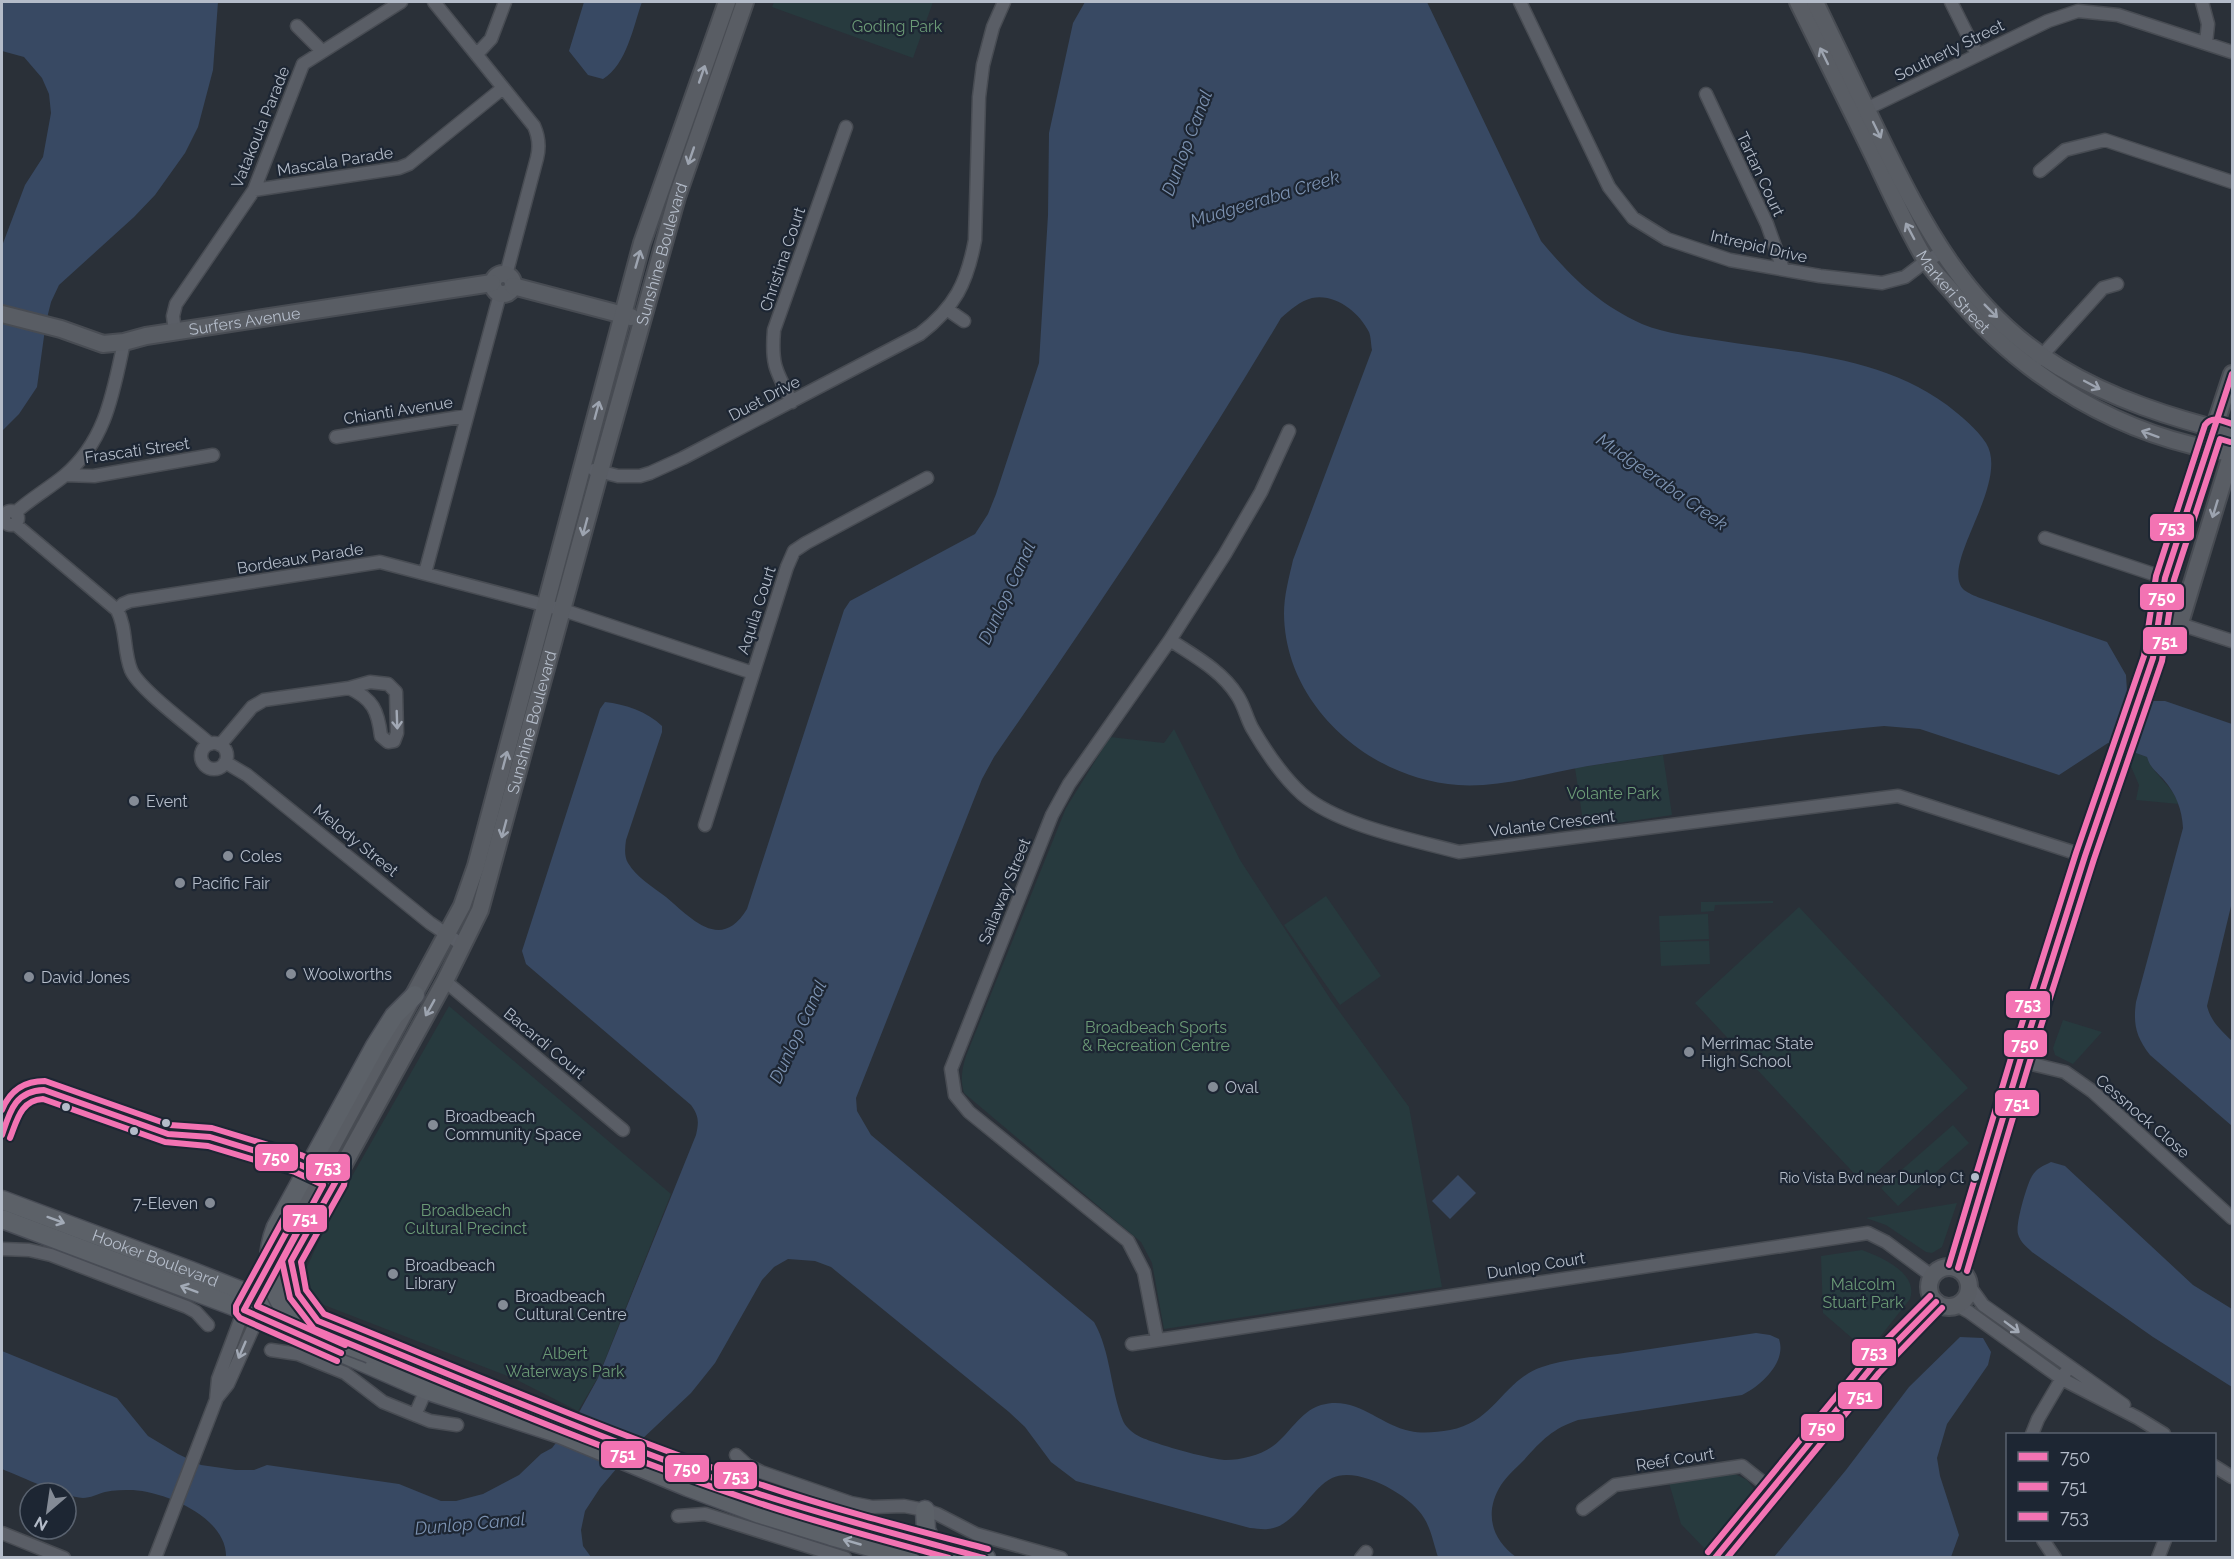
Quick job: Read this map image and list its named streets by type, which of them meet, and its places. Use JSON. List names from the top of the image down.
{
  "streets": {
    "main road": [
      "Sunshine Boulevard",
      "Markeri Street",
      "Surfers Avenue",
      "Hooker Boulevard"
    ],
    "street": [
      "Southerly Street",
      "Vatakoula Parade",
      "Mascala Parade",
      "Tartan Court",
      "Intrepid Drive",
      "Christina Court",
      "Duet Drive",
      "Chianti Avenue",
      "Frascati Street",
      "Bordeaux Parade",
      "Aquila Court",
      "Volante Crescent",
      "Melody Street",
      "Sailaway Street",
      "Bacardi Court",
      "Cessnock Close",
      "Dunlop Court",
      "Reef Court"
    ]
  },
  "crossings": [
    ["Southerly Street", "Markeri Street"],
    ["Vatakoula Parade", "Mascala Parade"],
    ["Vatakoula Parade", "Surfers Avenue"],
    ["Tartan Court", "Intrepid Drive"],
    ["Intrepid Drive", "Markeri Street"],
    ["Sunshine Boulevard", "Surfers Avenue"],
    ["Sunshine Boulevard", "Duet Drive"],
    ["Sunshine Boulevard", "Bordeaux Parade"],
    ["Sunshine Boulevard", "Melody Street"],
    ["Sunshine Boulevard", "Bacardi Court"],
    ["Sunshine Boulevard", "Hooker Boulevard"],
    ["Christina Court", "Duet Drive"],
    ["Bordeaux Parade", "Aquila Court"],
    ["Volante Crescent", "Sailaway Street"],
    ["Sailaway Street", "Dunlop Court"]
  ],
  "water": ["Dunlop Canal", "Mudgeeraba Creek"],
  "parks": [
    "Goding Park",
    "Volante Park",
    "Broadbeach Sports & Recreation Centre",
    "Broadbeach Cultural Precinct",
    "Malcolm Stuart Park",
    "Albert Waterways Park"
  ],
  "places": [
    "Event",
    "Coles",
    "Pacific Fair",
    "Woolworths",
    "David Jones",
    "Merrimac State High School",
    "Oval",
    "Broadbeach Community Space",
    "Rio Vista Bvd near Dunlop Ct",
    "7-Eleven",
    "Broadbeach Library",
    "Broadbeach Cultural Centre"
  ],
  "lines": ["transit line 750", "transit line 753", "transit line 751"],
  "legend": ["750", "751", "753"],
  "north": "bottom left"
}
